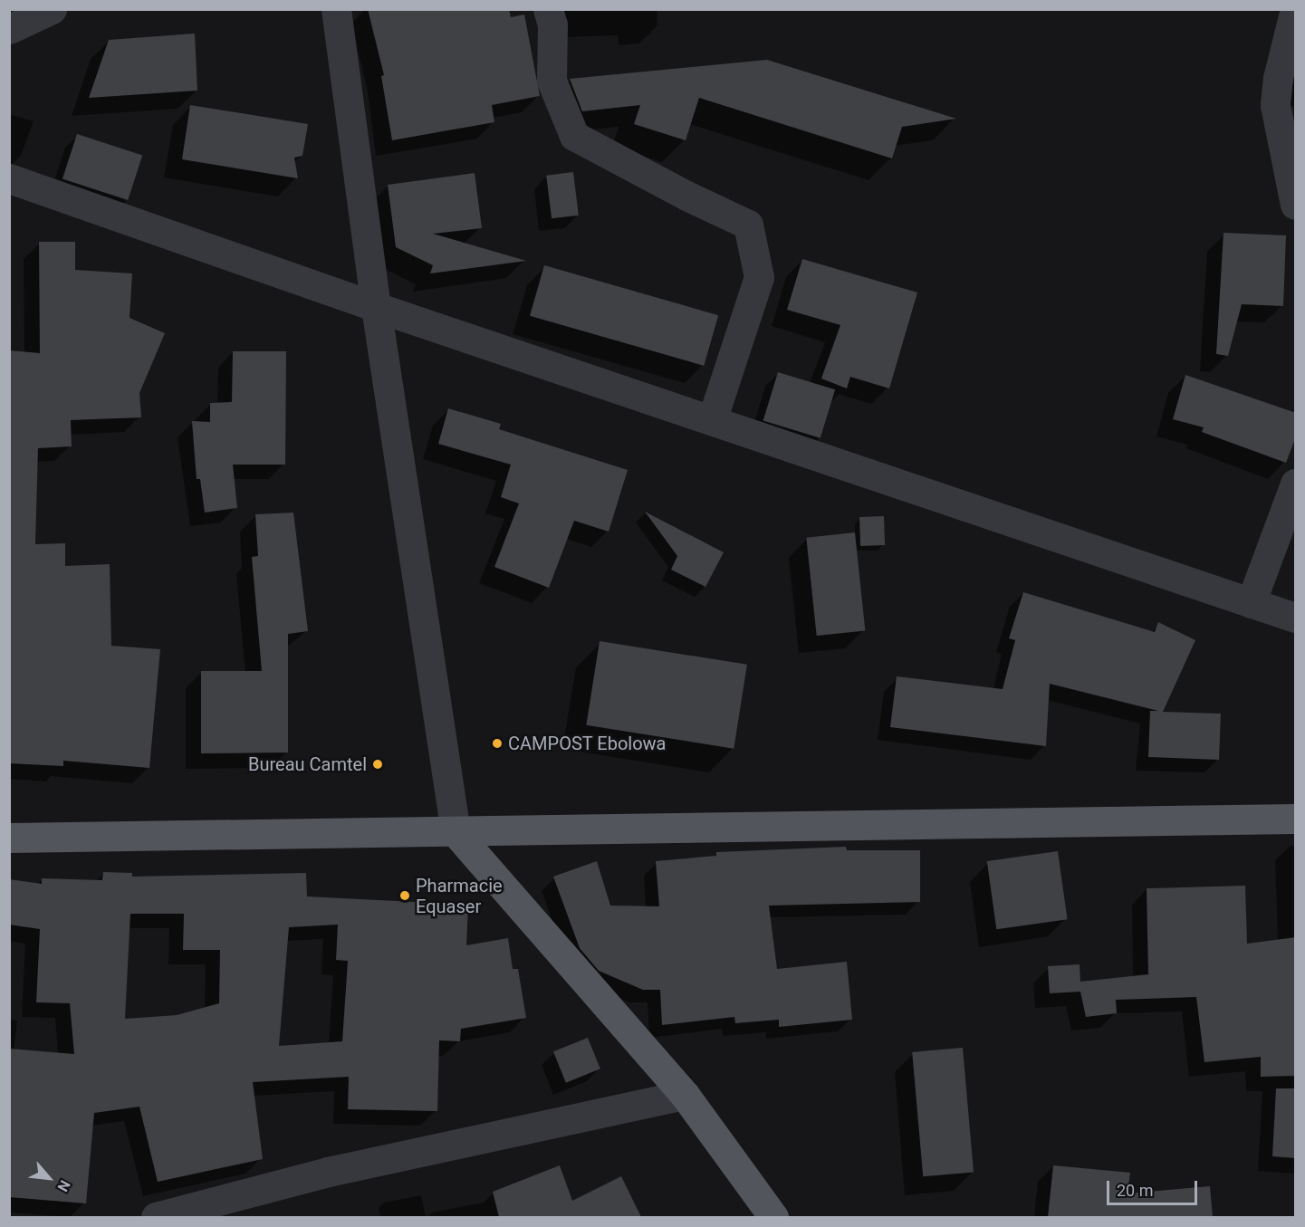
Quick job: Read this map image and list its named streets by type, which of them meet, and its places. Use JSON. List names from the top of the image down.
{
  "places": ["CAMPOST Ebolowa", "Bureau Camtel", "Pharmacie Equaser"],
  "scale_bar": "20 m",
  "north": "bottom right"
}
